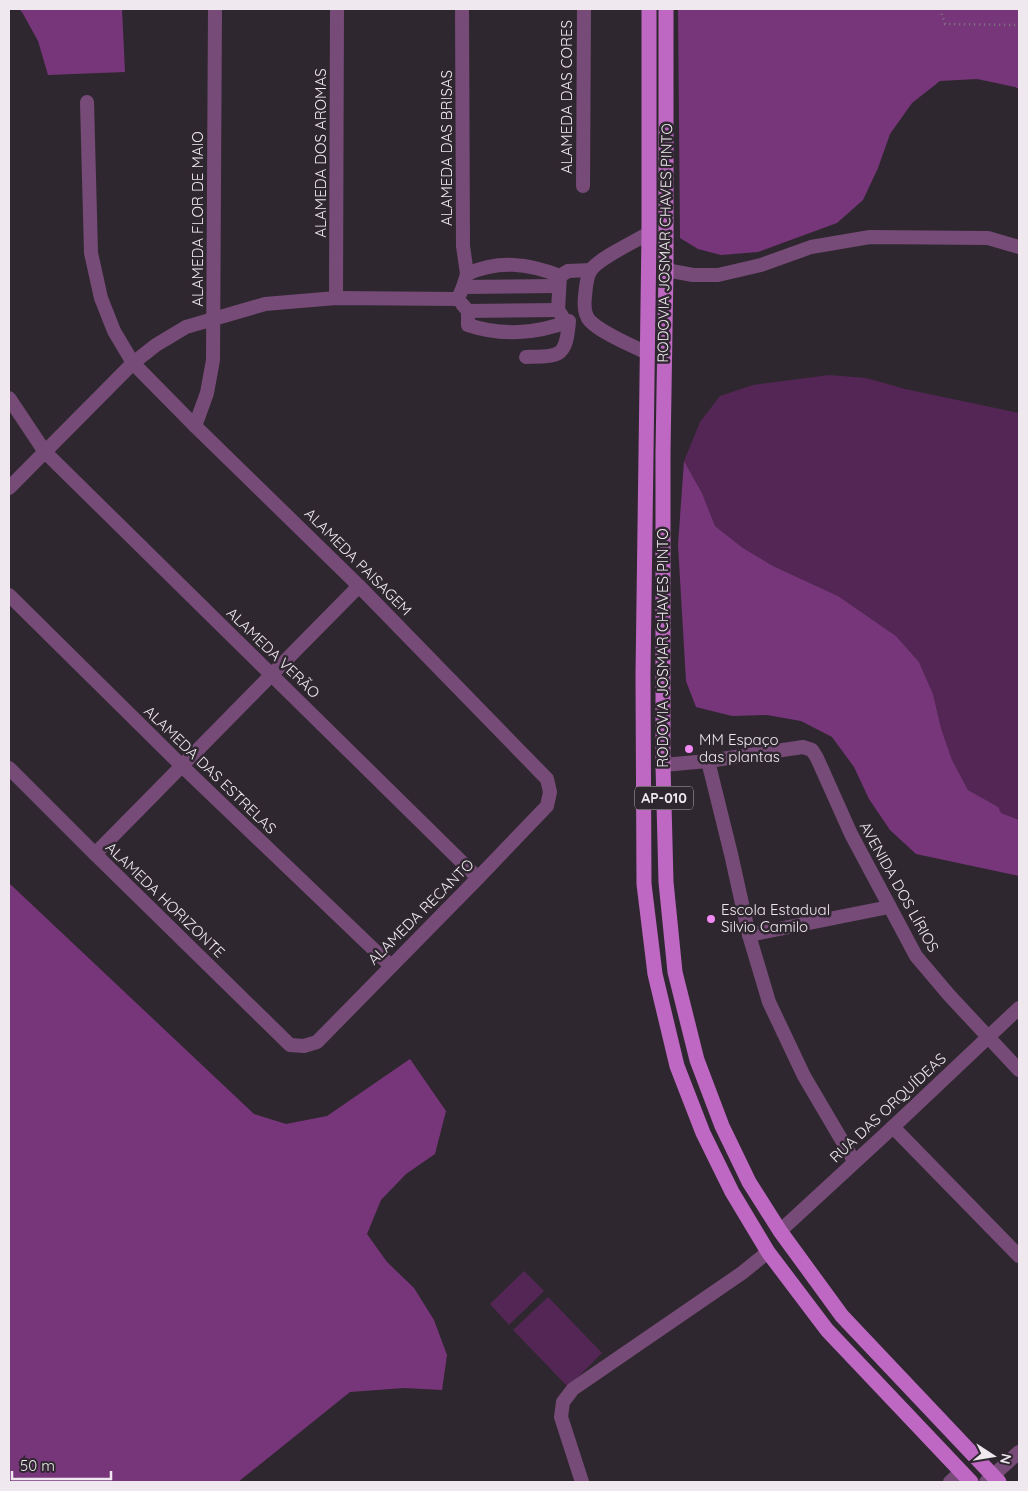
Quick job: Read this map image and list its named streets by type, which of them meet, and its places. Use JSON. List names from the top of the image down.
{
  "streets": {
    "main road": ["RODOVIA JOSMAR CHAVES PINTO", "AP-010"],
    "street": [
      "ALAMEDA DAS CORES",
      "ALAMEDA DAS BRISAS",
      "ALAMEDA DOS AROMAS",
      "ALAMEDA FLOR DE MAIO",
      "ALAMEDA PAISAGEM",
      "ALAMEDA VERÃO",
      "ALAMEDA DAS ESTRELAS",
      "AVENIDA DOS LÍRIOS",
      "ALAMEDA HORIZONTE",
      "ALAMEDA RECANTO",
      "RUA DAS ORQUÍDEAS"
    ]
  },
  "crossings": [
    ["ALAMEDA FLOR DE MAIO", "ALAMEDA PAISAGEM"],
    ["RODOVIA JOSMAR CHAVES PINTO", "RUA DAS ORQUÍDEAS"],
    ["ALAMEDA PAISAGEM", "ALAMEDA RECANTO"],
    ["ALAMEDA VERÃO", "ALAMEDA RECANTO"],
    ["ALAMEDA DAS ESTRELAS", "ALAMEDA RECANTO"],
    ["AVENIDA DOS LÍRIOS", "RUA DAS ORQUÍDEAS"],
    ["ALAMEDA HORIZONTE", "ALAMEDA RECANTO"]
  ],
  "places": ["MM Espaço das plantas", "Escola Estadual Silvio Camilo"],
  "scale_bar": "50 m",
  "north": "right"
}
